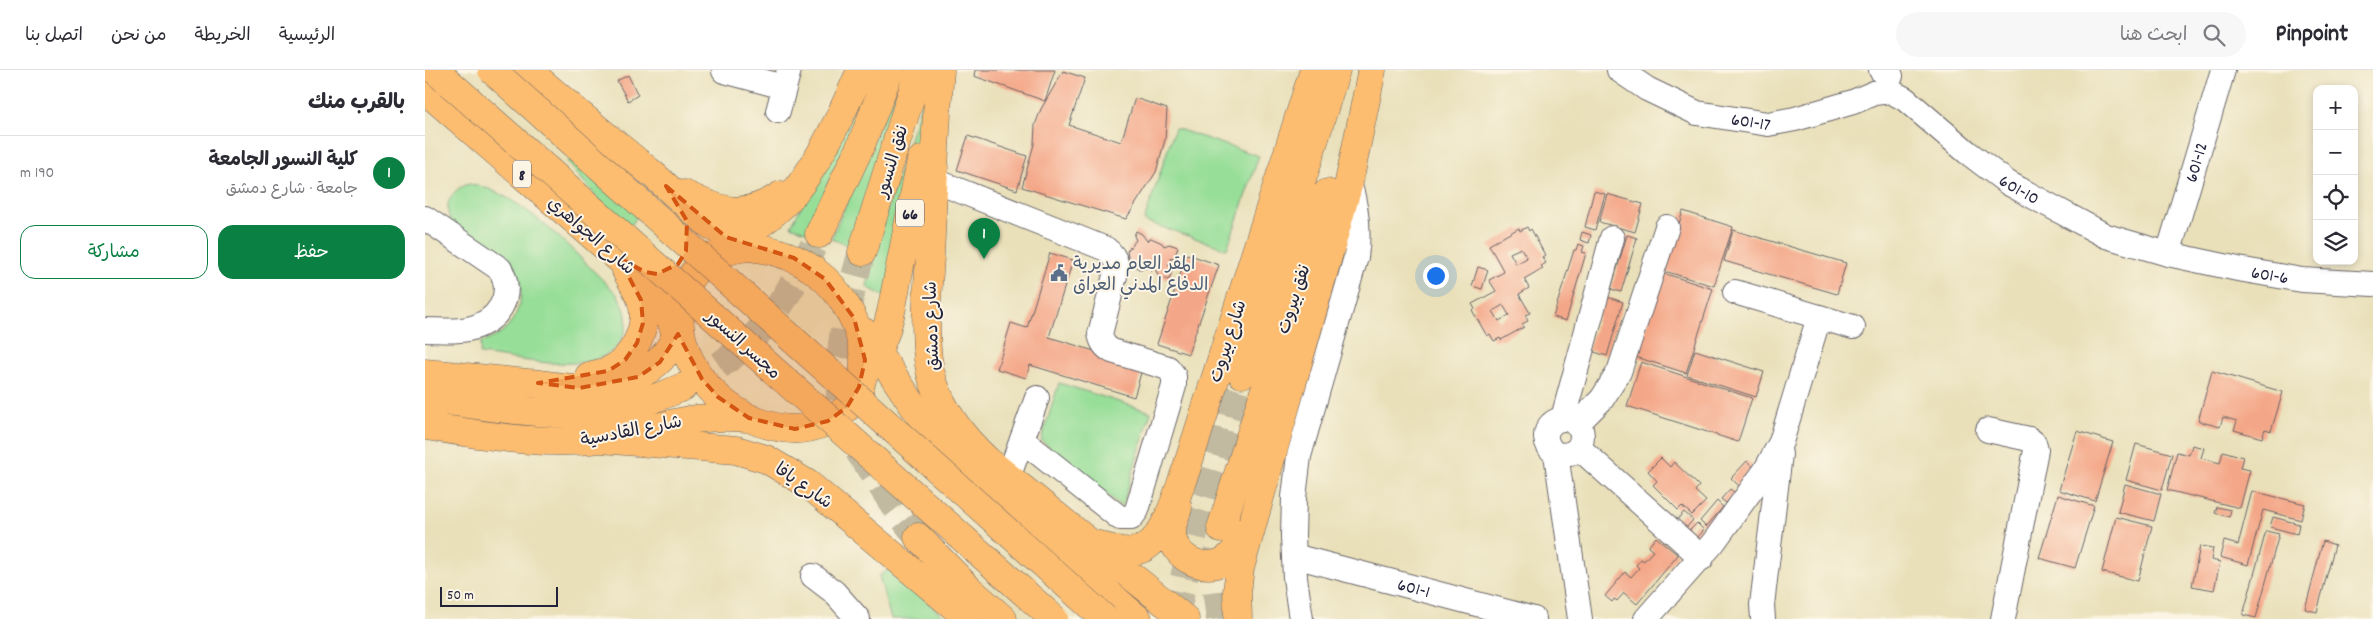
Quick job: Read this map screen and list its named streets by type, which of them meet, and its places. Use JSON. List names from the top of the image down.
{
  "streets": {
    "main road": [
      "نفق النسور",
      "8",
      "66",
      "شارع الجواهري",
      "نفق بيروت",
      "شارع دمشق",
      "شارع بيروت",
      "مجسر النسور",
      "شارع القادسية",
      "شارع يافا"
    ],
    "street": [
      "601-17",
      "601-12",
      "601-10",
      "601-6",
      "601-1"
    ]
  },
  "crossings": [
    ["601-17", "601-10"],
    ["601-12", "601-10"],
    ["601-12", "601-6"],
    ["601-10", "601-6"],
    ["66", "شارع دمشق"],
    ["شارع الجواهري", "شارع القادسية"],
    ["شارع دمشق", "شارع بيروت"],
    ["شارع القادسية", "شارع يافا"]
  ],
  "places": {
    "public building": ["المقر العام مديرية الدفاع المدني العراق"]
  },
  "scale_bar": "50 m",
  "page": {
    "header": "Pinpoint",
    "search": "ابحث هنا",
    "nav": [
      "الرئيسية",
      "الخريطة",
      "من نحن",
      "اتصل بنا"
    ],
    "heading": "بالقرب منك",
    "map_buttons": ["+", "−"],
    "list": [
      {
        "mark": "1",
        "name": "كلية النسور الجامعة",
        "note": "جامعة · شارع دمشق",
        "value": "190 m"
      }
    ],
    "buttons": ["حفظ", "مشاركة"],
    "pins": "1",
    "scale": "50 m"
  }
}
